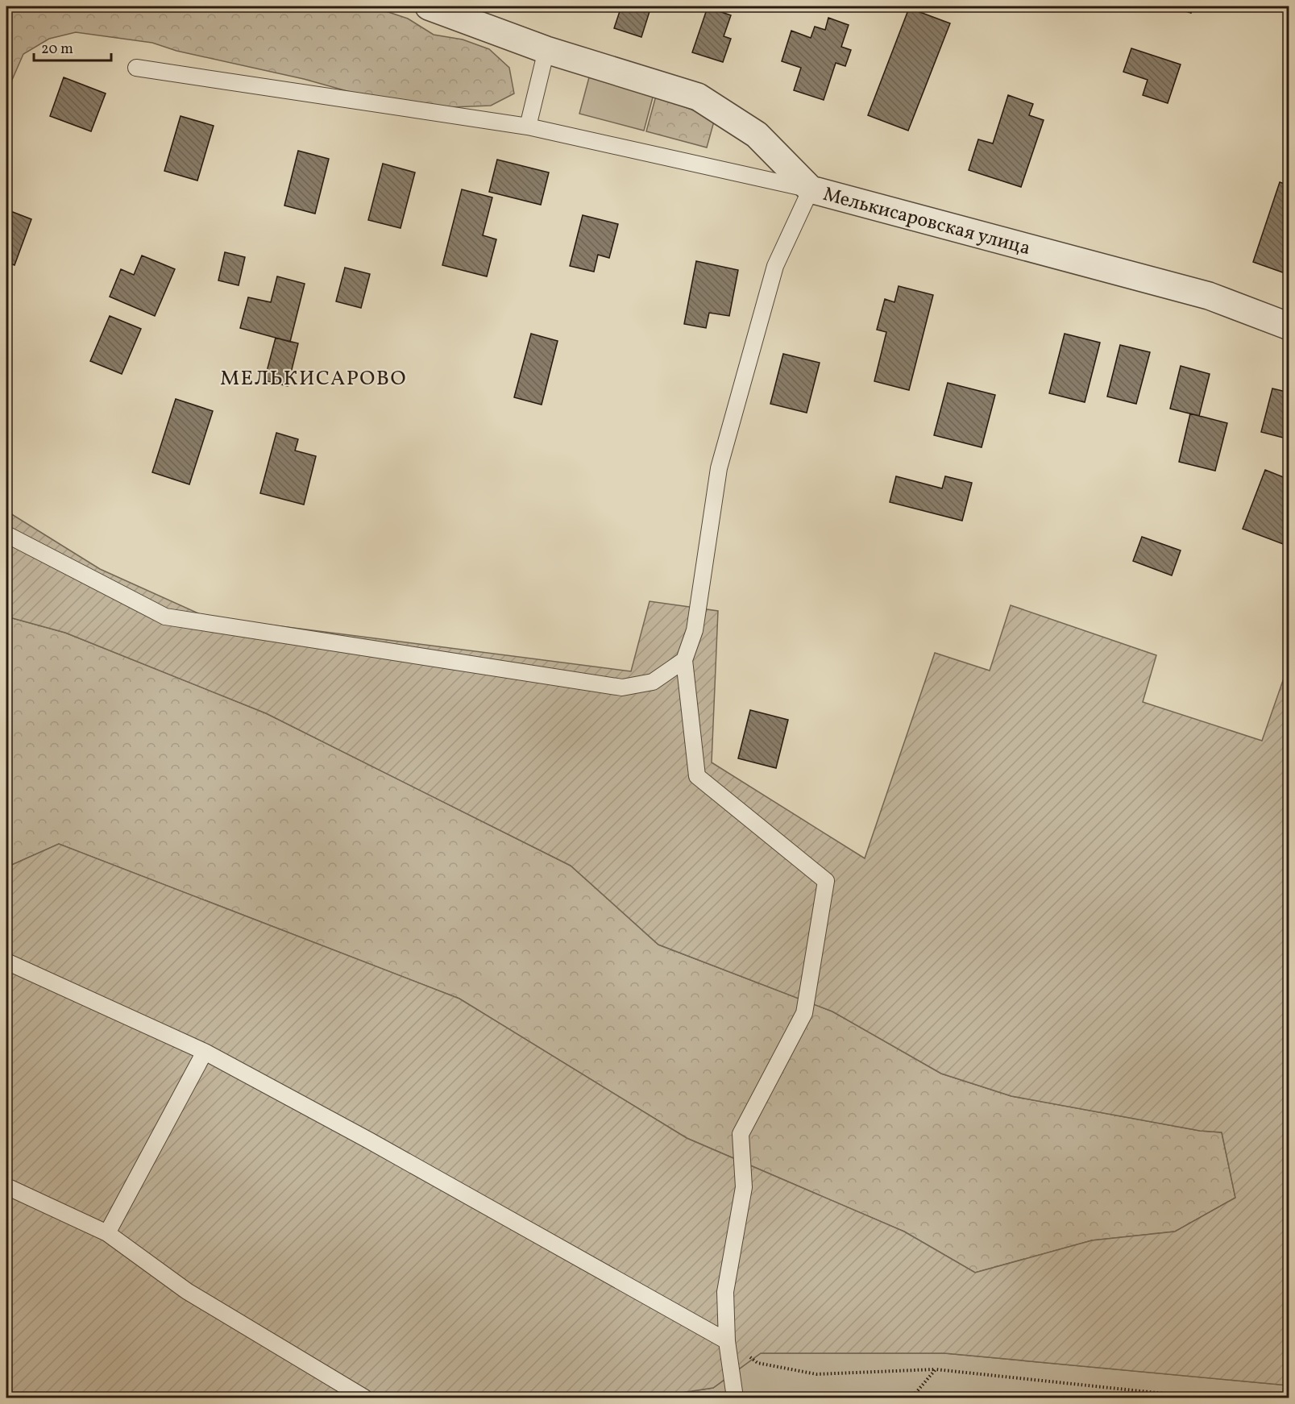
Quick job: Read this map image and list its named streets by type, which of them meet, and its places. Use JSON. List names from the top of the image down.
{
  "streets": {
    "street": ["Мелькисаровская улица"]
  },
  "districts": ["МЕЛЬКИСАРОВО"],
  "scale_bar": "20 m"
}
